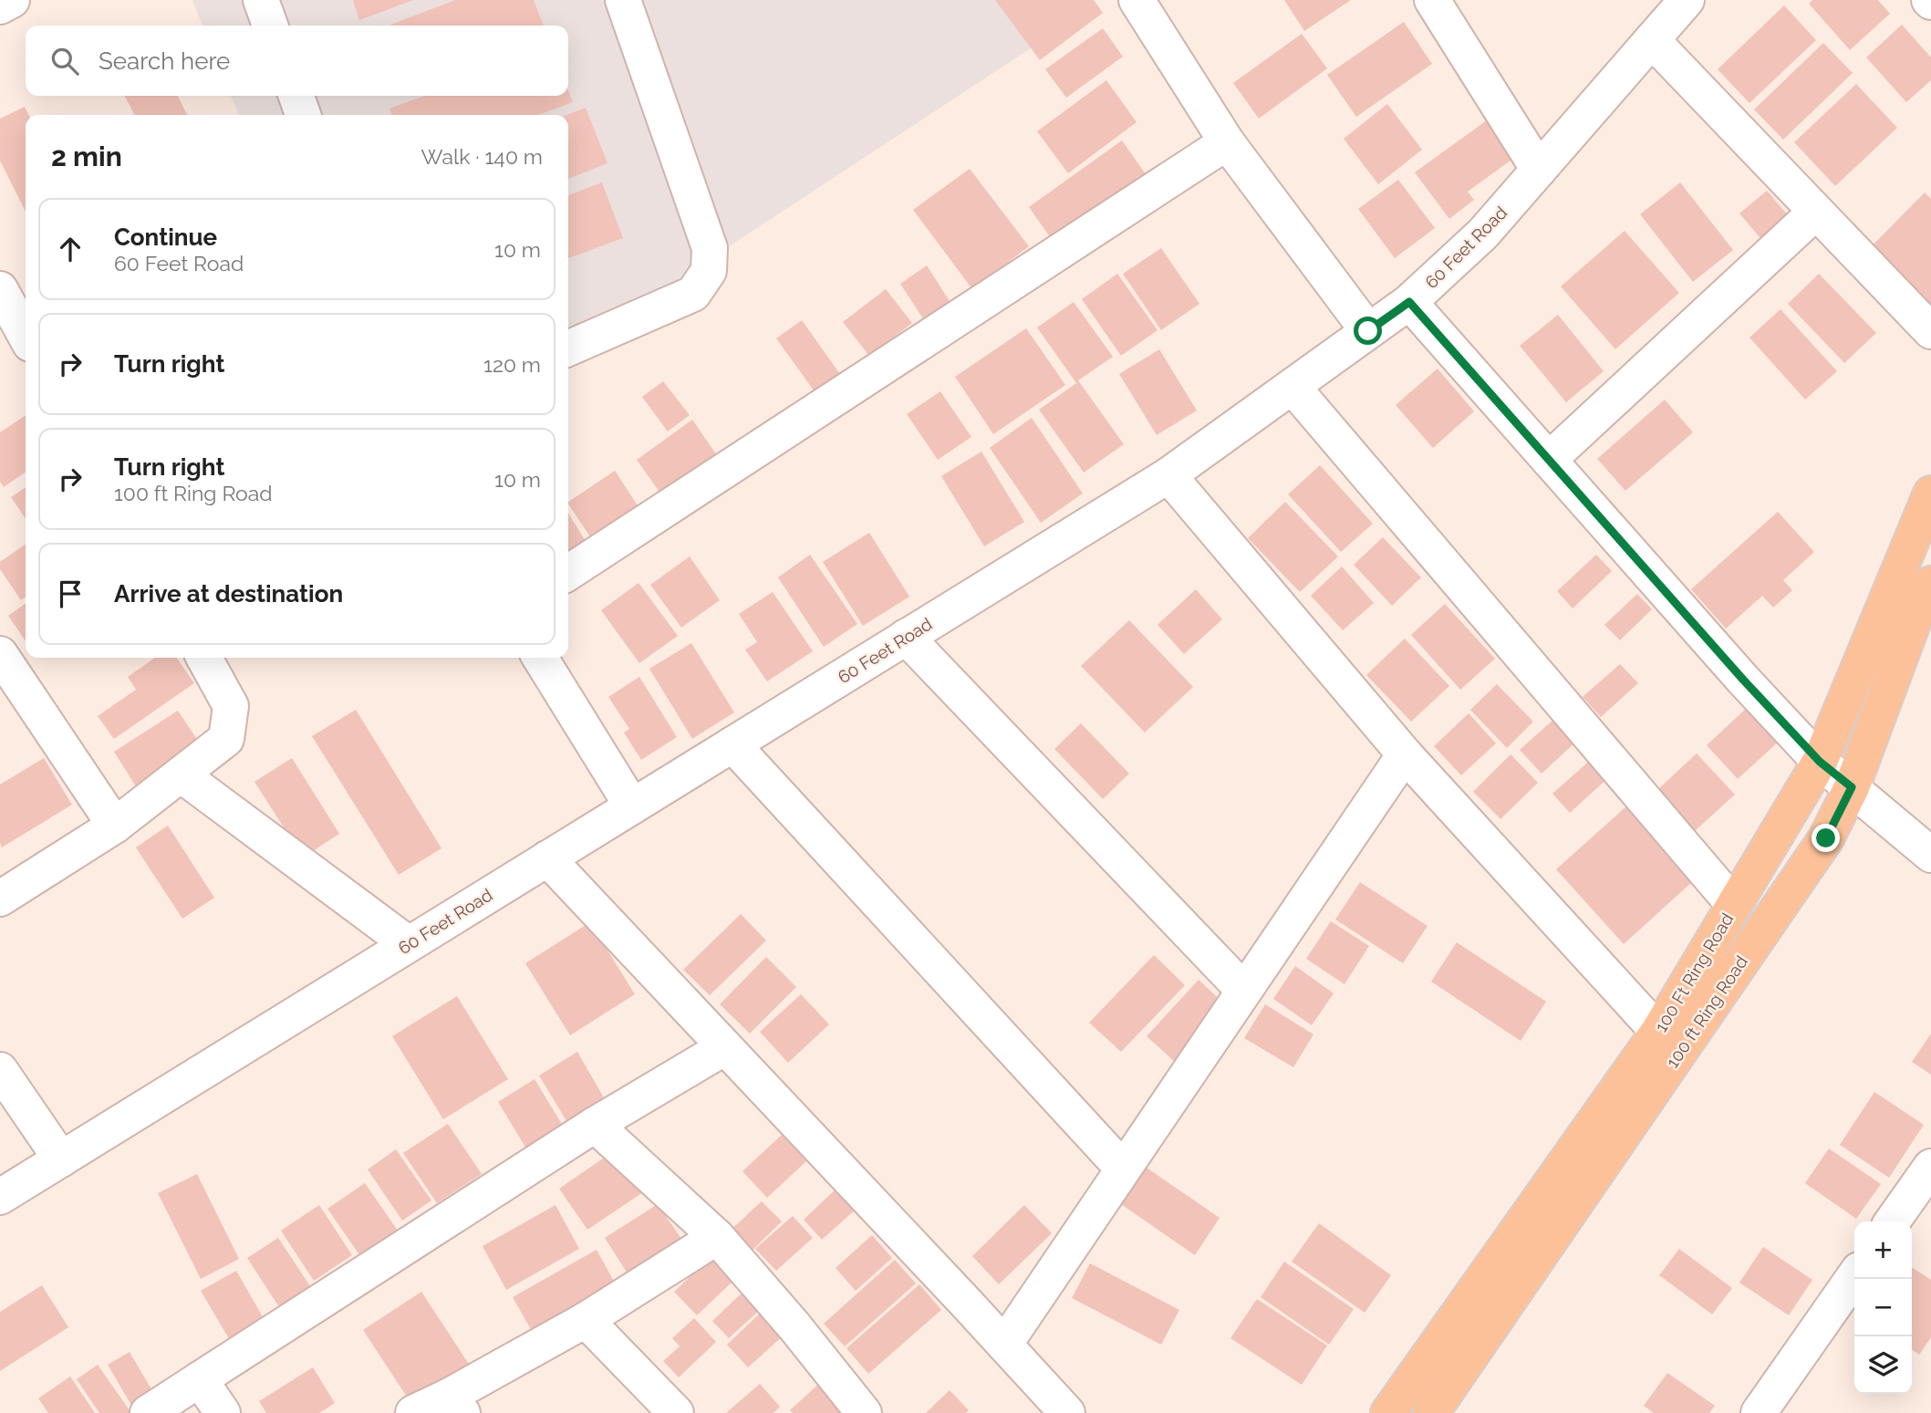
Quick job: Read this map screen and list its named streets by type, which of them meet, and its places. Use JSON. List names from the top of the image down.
{
  "streets": {
    "main road": ["100 Ft Ring Road", "100 ft Ring Road"],
    "street": ["60 Feet Road"]
  },
  "page": {
    "search": "Search here",
    "heading": ["2 min", "Walk · 140 m"],
    "list": [
      ["Continue", "60 Feet Road", "10 m"],
      ["Turn right", "120 m"],
      ["Turn right", "100 ft Ring Road", "10 m"],
      "Arrive at destination"
    ],
    "map_buttons": ["+", "−"]
  }
}
